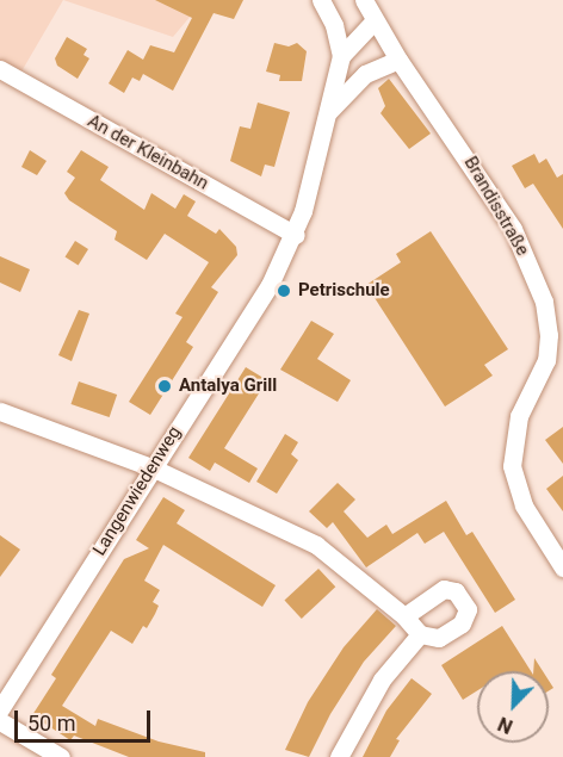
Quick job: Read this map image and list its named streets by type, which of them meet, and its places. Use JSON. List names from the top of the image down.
{
  "streets": {
    "street": ["An der Kleinbahn", "Brandisstraße", "Langenwiedenweg"]
  },
  "crossings": [
    ["An der Kleinbahn", "Langenwiedenweg"],
    ["Brandisstraße", "Langenwiedenweg"]
  ],
  "places": ["Petrischule", "Antalya Grill"],
  "scale_bar": "50 m",
  "north": "bottom left"
}
